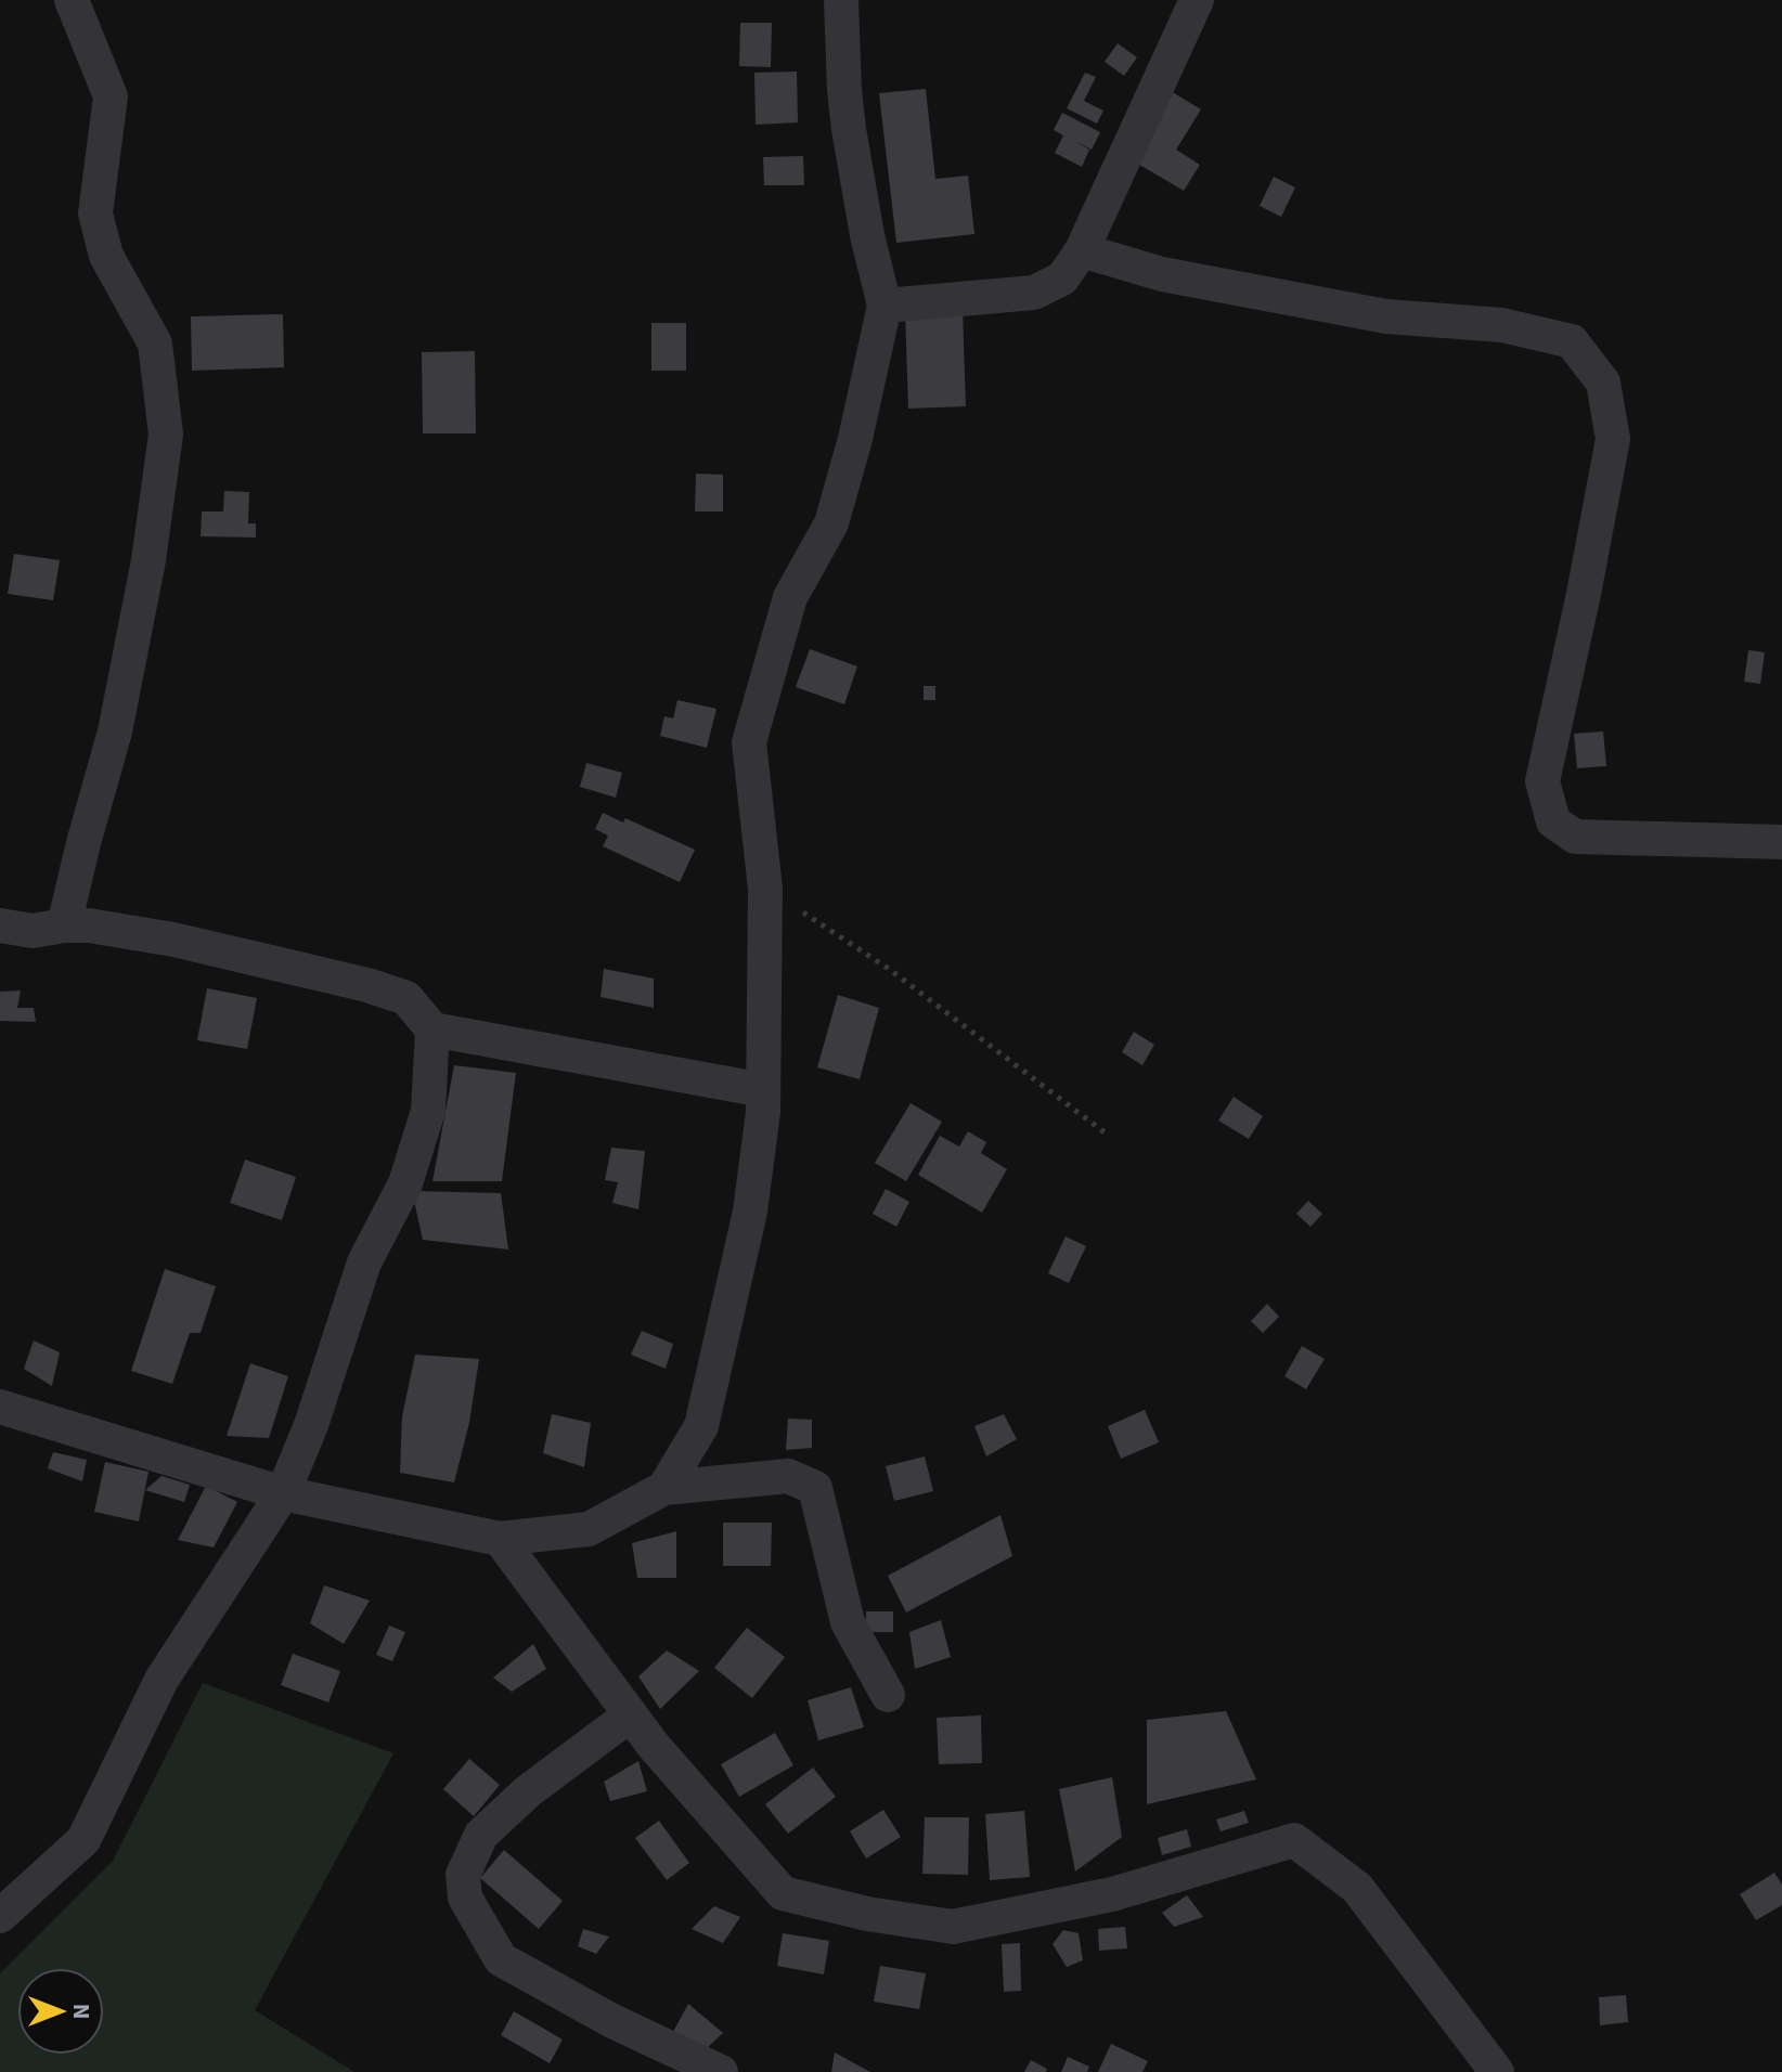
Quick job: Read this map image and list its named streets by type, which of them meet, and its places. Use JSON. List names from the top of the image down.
{
  "north": "right"
}
